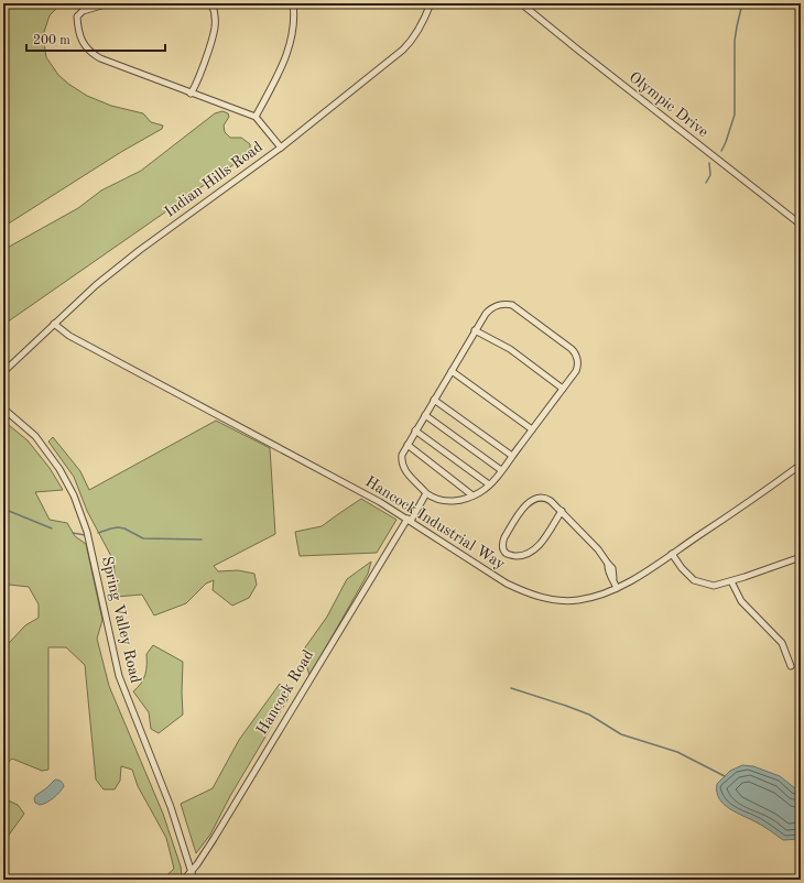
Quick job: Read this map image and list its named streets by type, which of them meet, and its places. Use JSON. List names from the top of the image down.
{
  "streets": {
    "street": [
      "Olympic Drive",
      "Indian Hills Road",
      "Hancock Industrial Way",
      "Spring Valley Road",
      "Hancock Road"
    ]
  },
  "crossings": [
    ["Indian Hills Road", "Hancock Industrial Way"],
    ["Hancock Industrial Way", "Hancock Road"],
    ["Spring Valley Road", "Hancock Road"]
  ],
  "scale_bar": "200 m"
}
